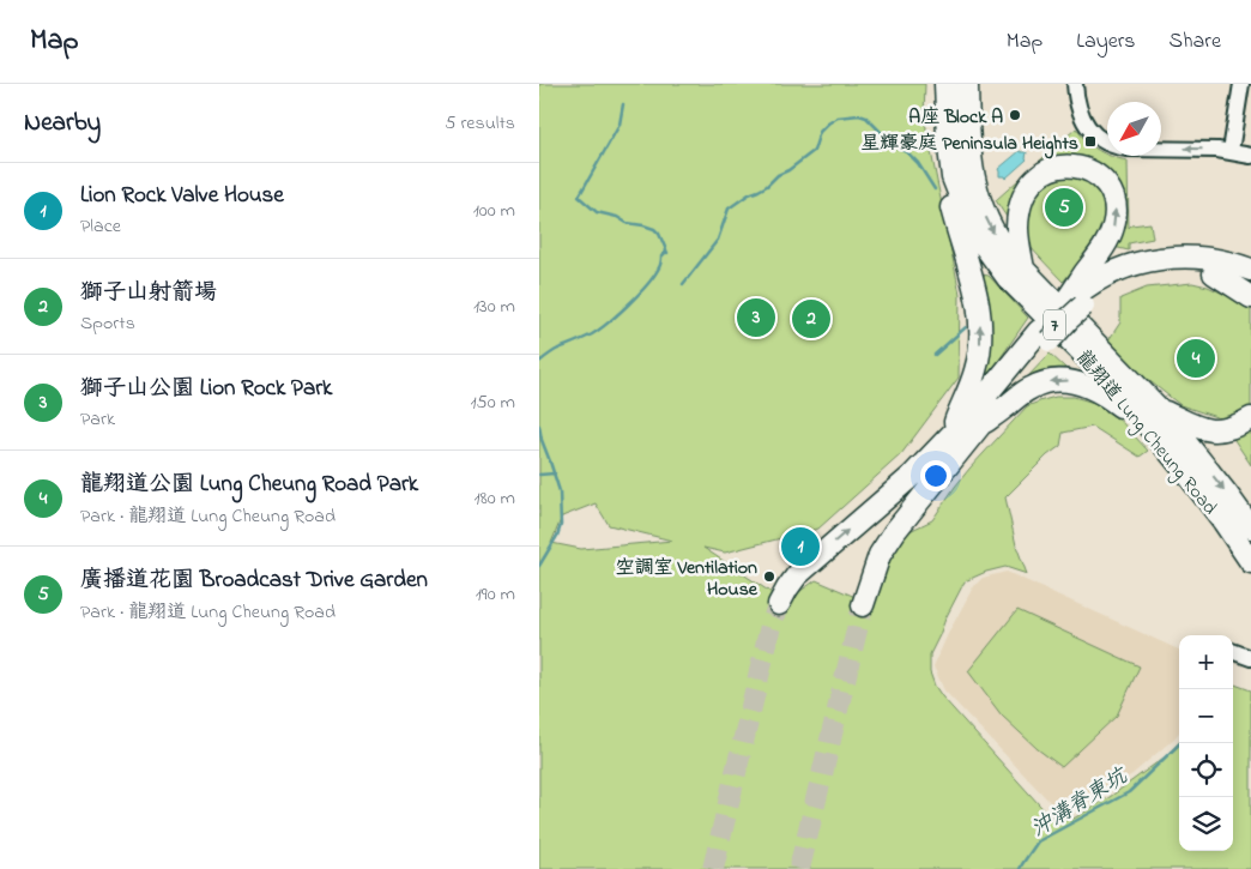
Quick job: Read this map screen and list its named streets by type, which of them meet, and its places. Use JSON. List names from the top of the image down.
{
  "streets": {
    "highway": ["7", "龍翔道 Lung Cheung Road"]
  },
  "water": ["沖溝脊東坑"],
  "places": {
    "other": ["A座 Block A", "空調室 Ventilation House"],
    "transit": ["星輝豪庭 Peninsula Heights"]
  },
  "north": "bottom left",
  "page": {
    "header": "Map",
    "nav": ["Map", "Layers", "Share"],
    "heading": ["Nearby", "5 results"],
    "list": [
      {
        "mark": "1",
        "name": "Lion Rock Valve House",
        "note": "Place",
        "value": "100 m"
      },
      {
        "mark": "2",
        "name": "獅子山射箭場",
        "note": "Sports",
        "value": "130 m"
      },
      {
        "mark": "3",
        "name": "獅子山公園 Lion Rock Park",
        "note": "Park",
        "value": "150 m"
      },
      {
        "mark": "4",
        "name": "龍翔道公園 Lung Cheung Road Park",
        "note": "Park · 龍翔道 Lung Cheung Road",
        "value": "180 m"
      },
      {
        "mark": "5",
        "name": "廣播道花園 Broadcast Drive Garden",
        "note": "Park · 龍翔道 Lung Cheung Road",
        "value": "190 m"
      }
    ],
    "pins": [
      "5",
      "3",
      "2",
      "4",
      "1"
    ],
    "map_buttons": ["+", "−"]
  }
}
